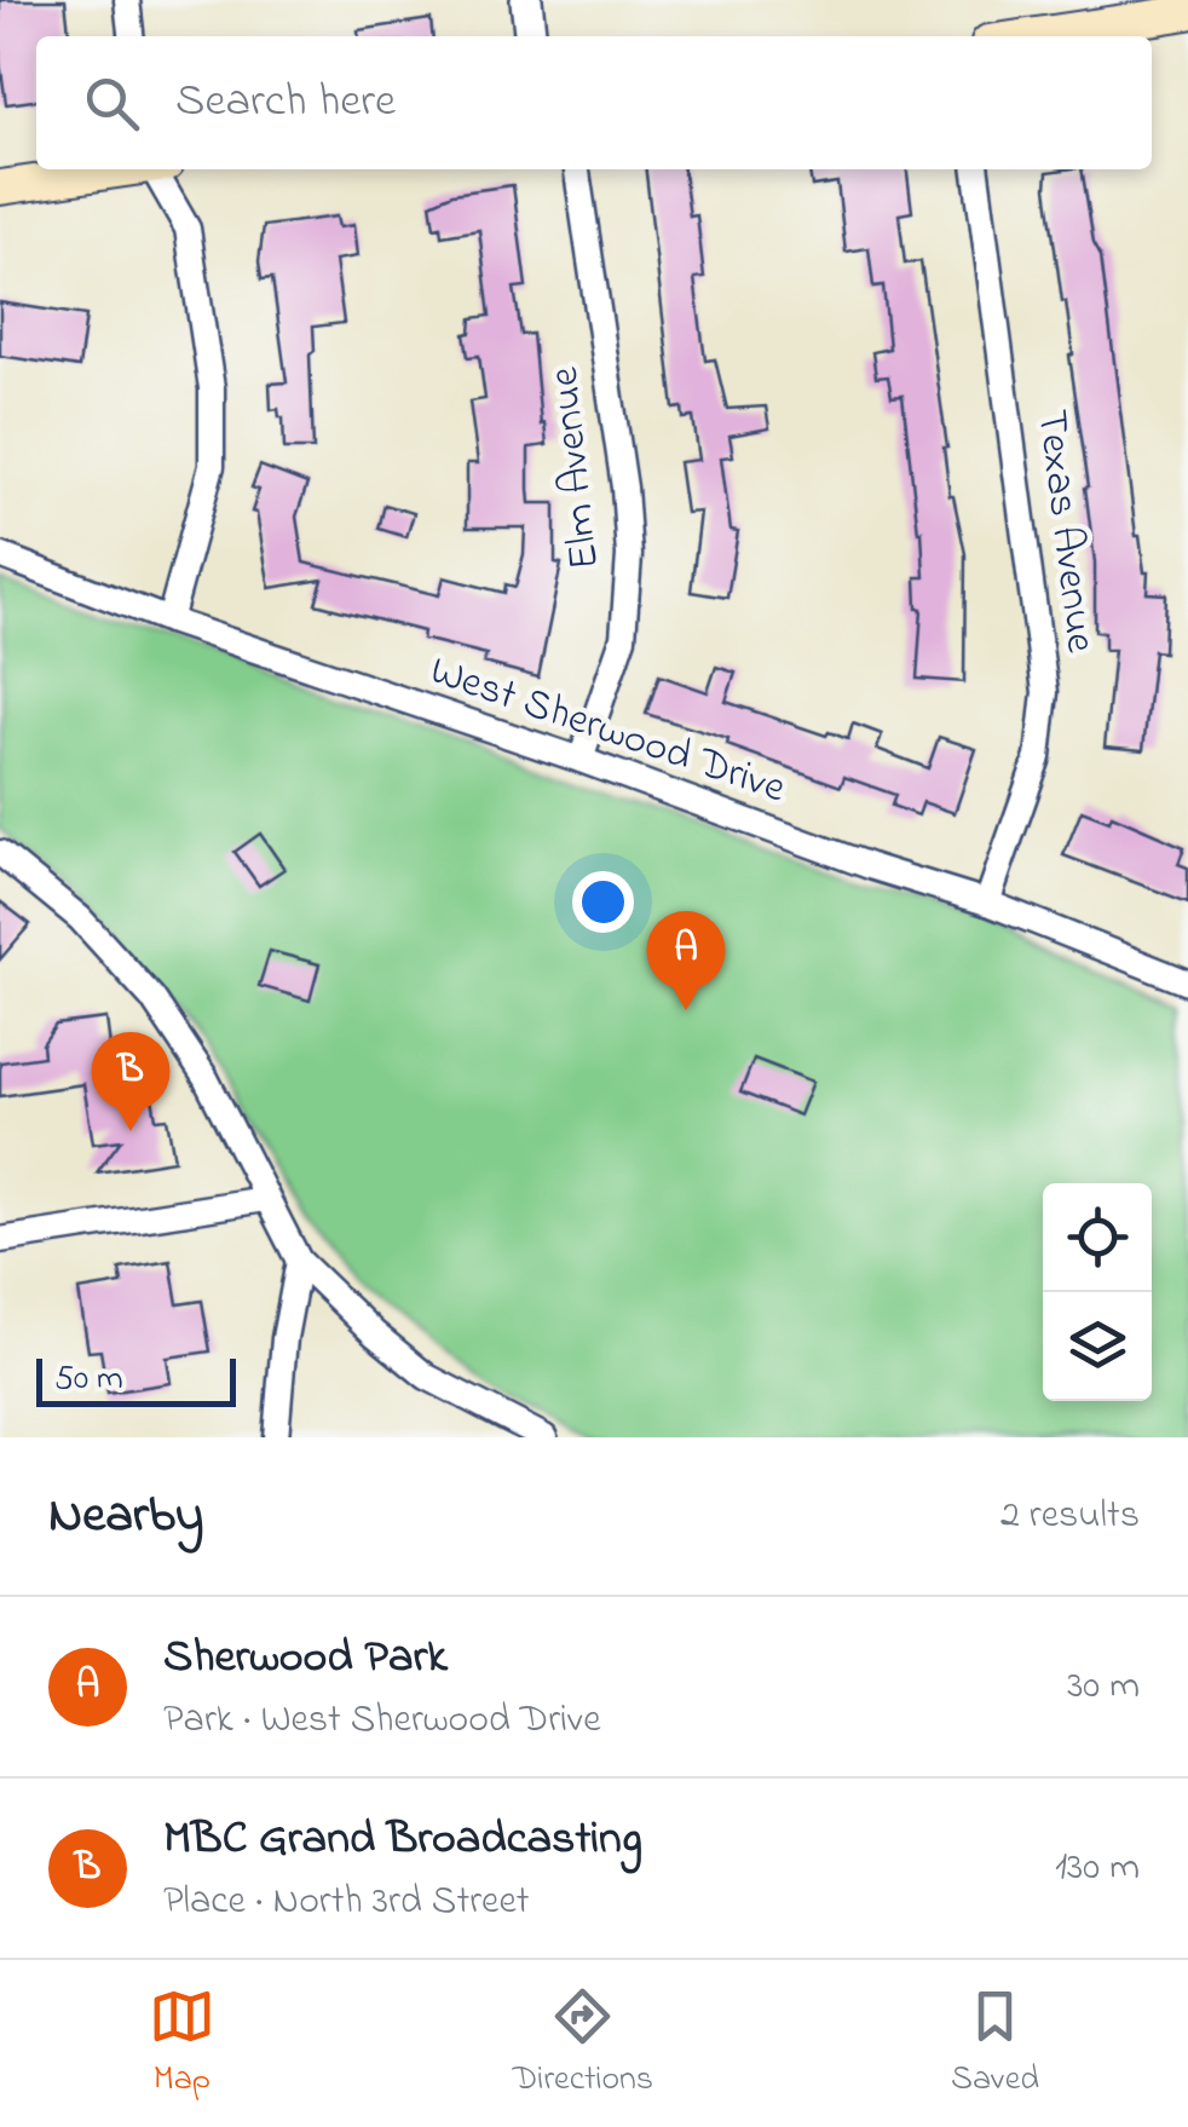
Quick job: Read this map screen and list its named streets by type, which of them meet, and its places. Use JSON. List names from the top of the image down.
{
  "streets": {
    "street": ["Elm Avenue", "Texas Avenue", "West Sherwood Drive"]
  },
  "crossings": [
    ["Elm Avenue", "West Sherwood Drive"],
    ["Texas Avenue", "West Sherwood Drive"]
  ],
  "scale_bar": "50 m",
  "page": {
    "search": "Search here",
    "pins": ["A", "B"],
    "scale": "50 m",
    "heading": ["Nearby", "2 results"],
    "list": [
      {
        "mark": "A",
        "name": "Sherwood Park",
        "note": "Park · West Sherwood Drive",
        "value": "30 m"
      },
      {
        "mark": "B",
        "name": "MBC Grand Broadcasting",
        "note": "Place · North 3rd Street",
        "value": "130 m"
      }
    ],
    "nav": ["Map", "Directions", "Saved"]
  }
}
